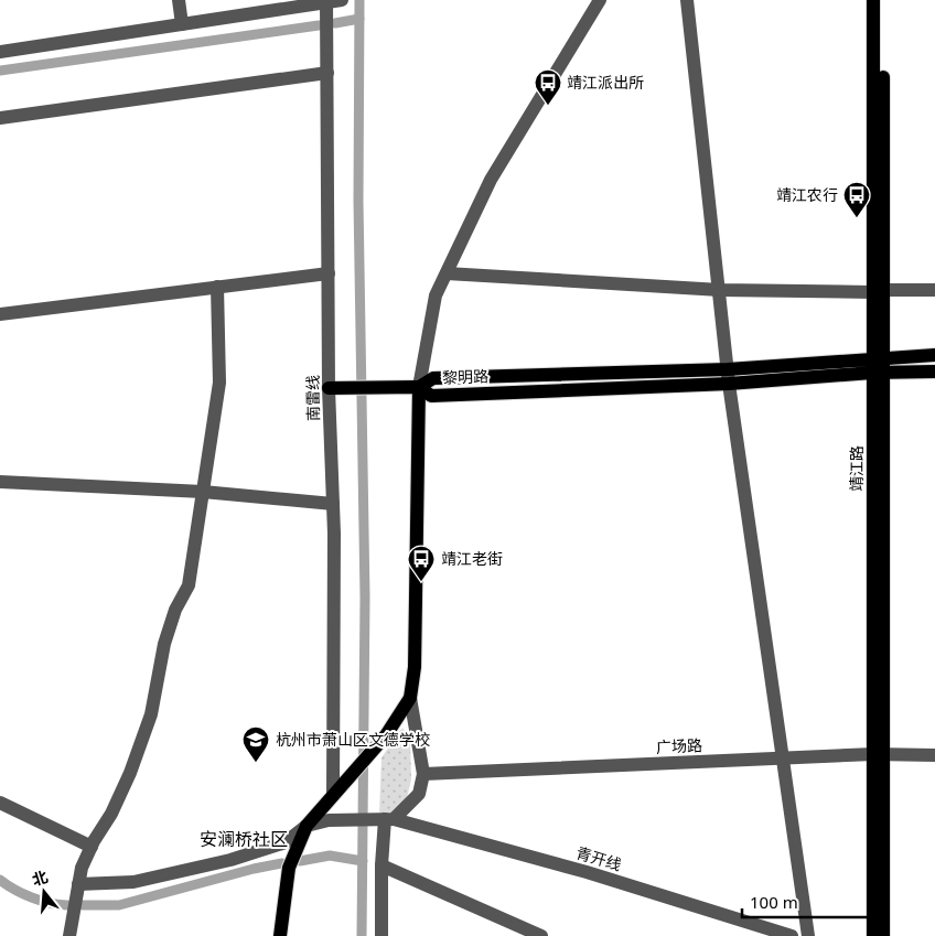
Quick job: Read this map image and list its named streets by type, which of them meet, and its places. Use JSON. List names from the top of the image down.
{
  "streets": {
    "main road": ["黎明路", "靖江路"],
    "street": ["南雷线", "广场路", "青开线"]
  },
  "crossings": [
    ["黎明路", "靖江路"],
    ["靖江路", "广场路"]
  ],
  "districts": ["安澜桥社区"],
  "places": {
    "bus stop": ["靖江派出所", "靖江农行", "靖江老街"],
    "school or university": ["杭州市萧山区文德学校"]
  },
  "scale_bar": "100 m",
  "north": "top"
}
